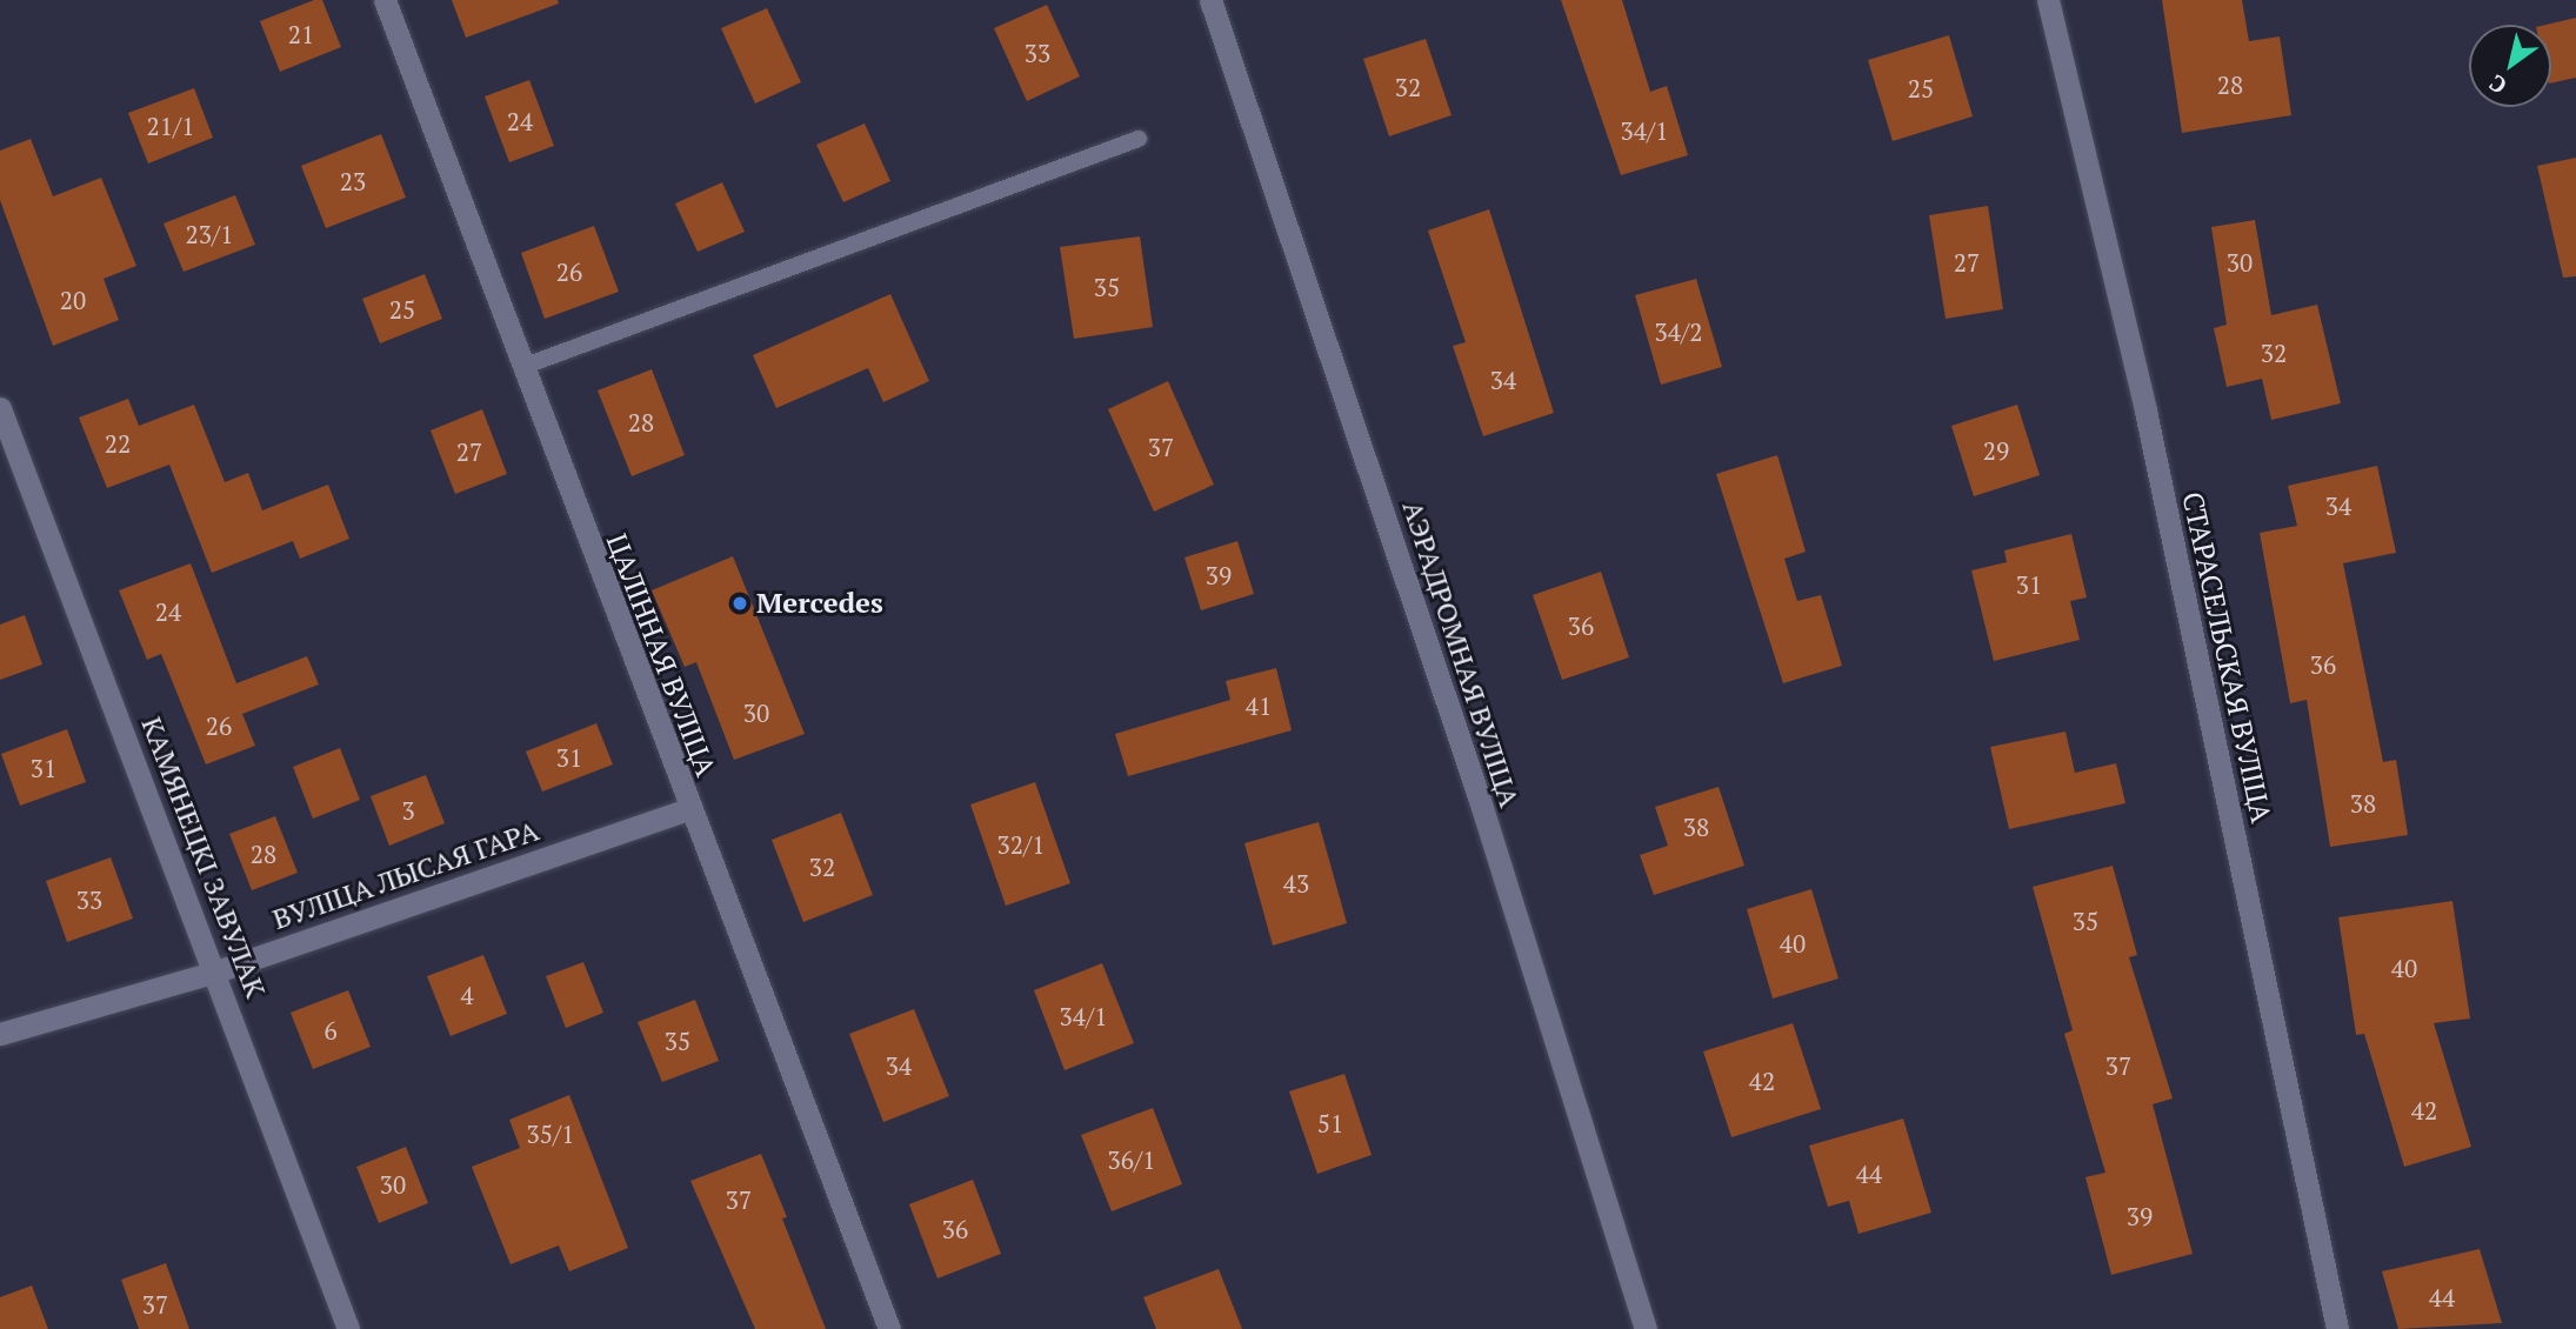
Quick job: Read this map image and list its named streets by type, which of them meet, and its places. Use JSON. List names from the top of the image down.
{
  "streets": {
    "street": [
      "АЭРАДРОМНАЯ ВУЛІЦА",
      "ЦАЛІННАЯ ВУЛІЦА",
      "СТАРАСЕЛЬСКАЯ ВУЛІЦА",
      "КАМЯНЕЦКІ ЗАВУЛАК",
      "ВУЛІЦА ЛЫСАЯ ГАРА"
    ]
  },
  "crossings": [
    ["ЦАЛІННАЯ ВУЛІЦА", "ВУЛІЦА ЛЫСАЯ ГАРА"],
    ["КАМЯНЕЦКІ ЗАВУЛАК", "ВУЛІЦА ЛЫСАЯ ГАРА"]
  ],
  "places": ["Mercedes"],
  "house_numbers": [
    "21",
    "33",
    "28",
    "32",
    "25",
    "24",
    "21/1",
    "34/1",
    "23",
    "23/1",
    "27",
    "30",
    "26",
    "35",
    "20",
    "25",
    "34/2",
    "32",
    "34",
    "28",
    "22",
    "37",
    "29",
    "27",
    "34",
    "39",
    "31",
    "24",
    "36",
    "36",
    "41",
    "30",
    "26",
    "31",
    "31",
    "38",
    "3",
    "38",
    "32/1",
    "28",
    "32",
    "43",
    "33",
    "35",
    "40",
    "40",
    "4",
    "34/1",
    "6",
    "35",
    "34",
    "37",
    "42",
    "42",
    "51",
    "35/1",
    "36/1",
    "44",
    "30",
    "37",
    "39",
    "36",
    "44",
    "37"
  ],
  "north": "bottom left"
}
